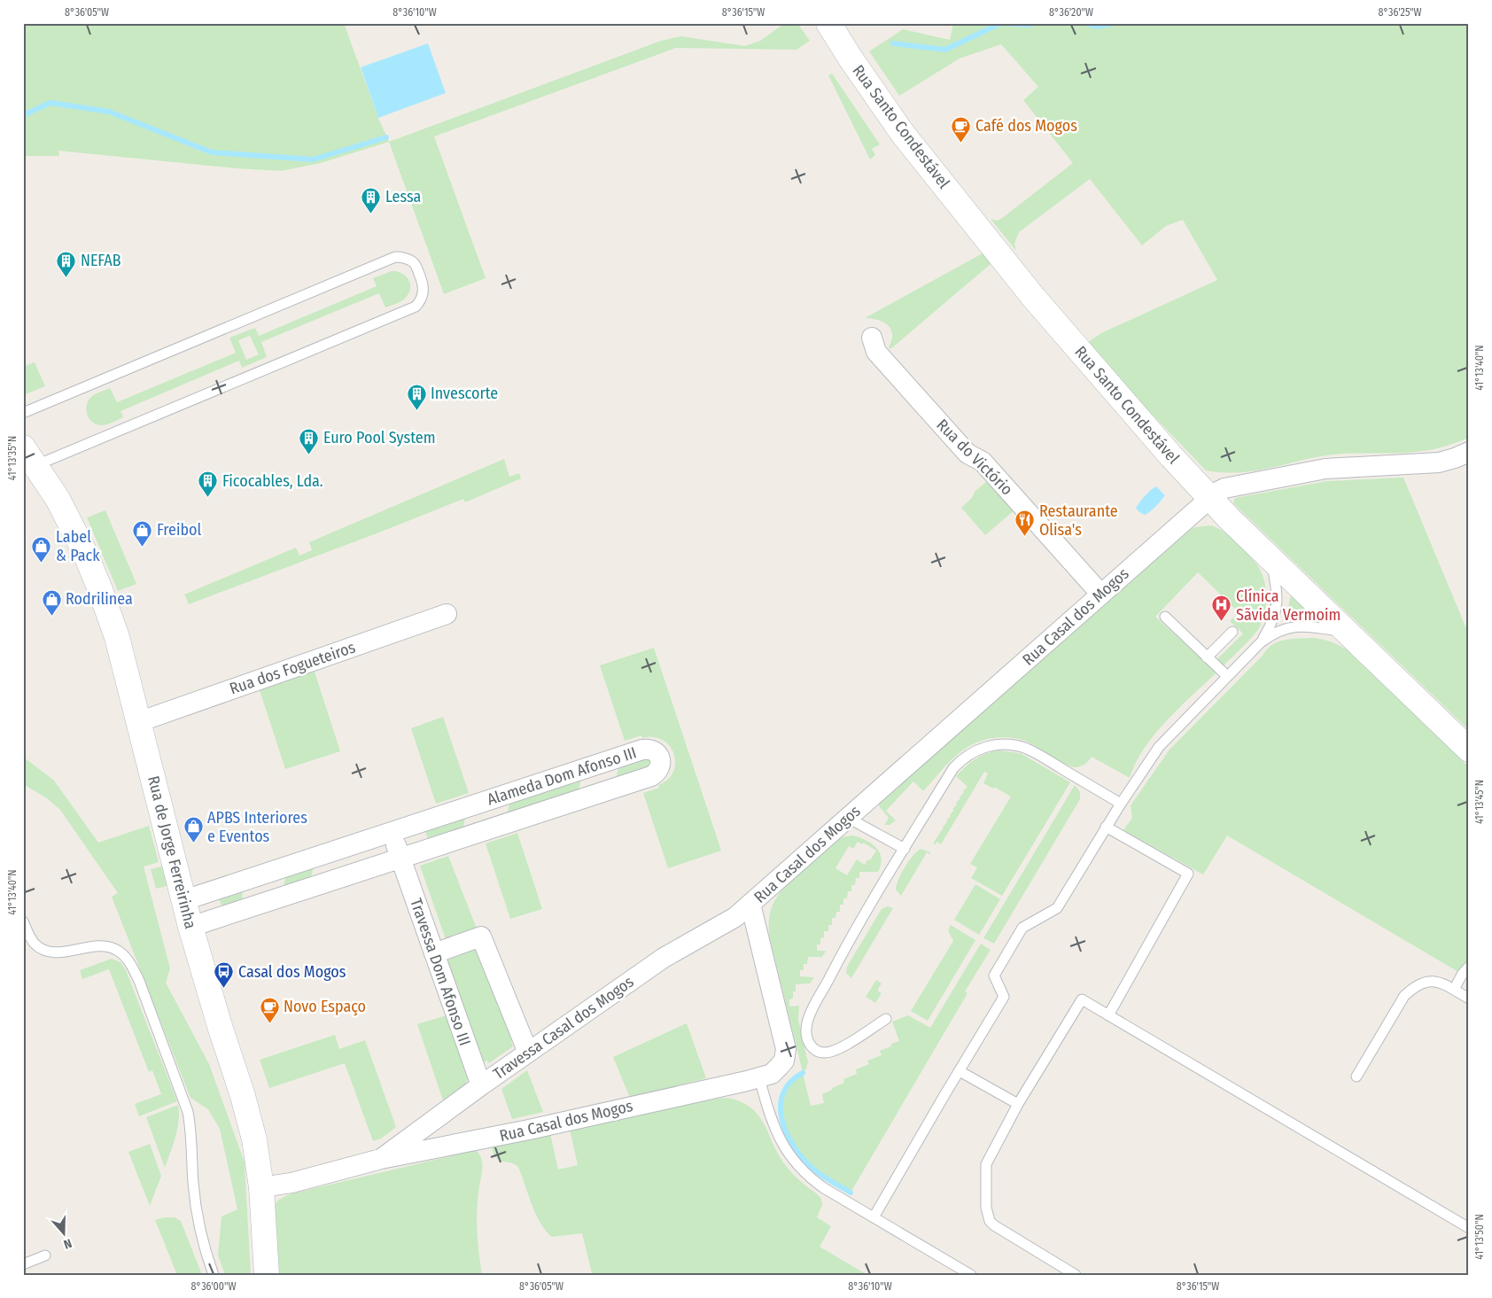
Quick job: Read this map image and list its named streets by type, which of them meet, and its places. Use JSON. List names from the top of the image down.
{
  "streets": {
    "street": [
      "Rua Santo Condestável",
      "Rua do Victório",
      "Rua Casal dos Mogos",
      "Rua dos Fogueteiros",
      "Alameda Dom Afonso III",
      "Rua de Jorge Ferreirinha",
      "Travessa Dom Afonso III",
      "Travessa Casal dos Mogos"
    ]
  },
  "crossings": [
    ["Rua Santo Condestável", "Rua Casal dos Mogos"],
    ["Rua do Victório", "Rua Casal dos Mogos"],
    ["Rua Casal dos Mogos", "Rua de Jorge Ferreirinha"],
    ["Rua Casal dos Mogos", "Travessa Casal dos Mogos"],
    ["Rua dos Fogueteiros", "Rua de Jorge Ferreirinha"],
    ["Alameda Dom Afonso III", "Rua de Jorge Ferreirinha"],
    ["Alameda Dom Afonso III", "Travessa Dom Afonso III"],
    ["Travessa Dom Afonso III", "Travessa Casal dos Mogos"]
  ],
  "places": {
    "cafe": ["Café dos Mogos", "Novo Espaço"],
    "building": [
      "Lessa",
      "NEFAB",
      "Invescorte",
      "Euro Pool System",
      "Ficocables, Lda."
    ],
    "restaurant": ["Restaurante Olisa's"],
    "shop": [
      "Freibol",
      "Label & Pack",
      "Rodrilinea",
      "APBS Interiores e Eventos"
    ],
    "hospital": ["Clínica Sãvida Vermoim"],
    "bus stop": ["Casal dos Mogos"]
  },
  "north": "bottom",
  "coordinates": [
    "8°36'05\"W",
    "8°36'10\"W",
    "8°36'15\"W",
    "8°36'20\"W",
    "8°36'25\"W",
    "41°13'40\"N",
    "41°13'35\"N",
    "41°13'45\"N",
    "41°13'50\"N",
    "8°36'00\"W"
  ]
}
